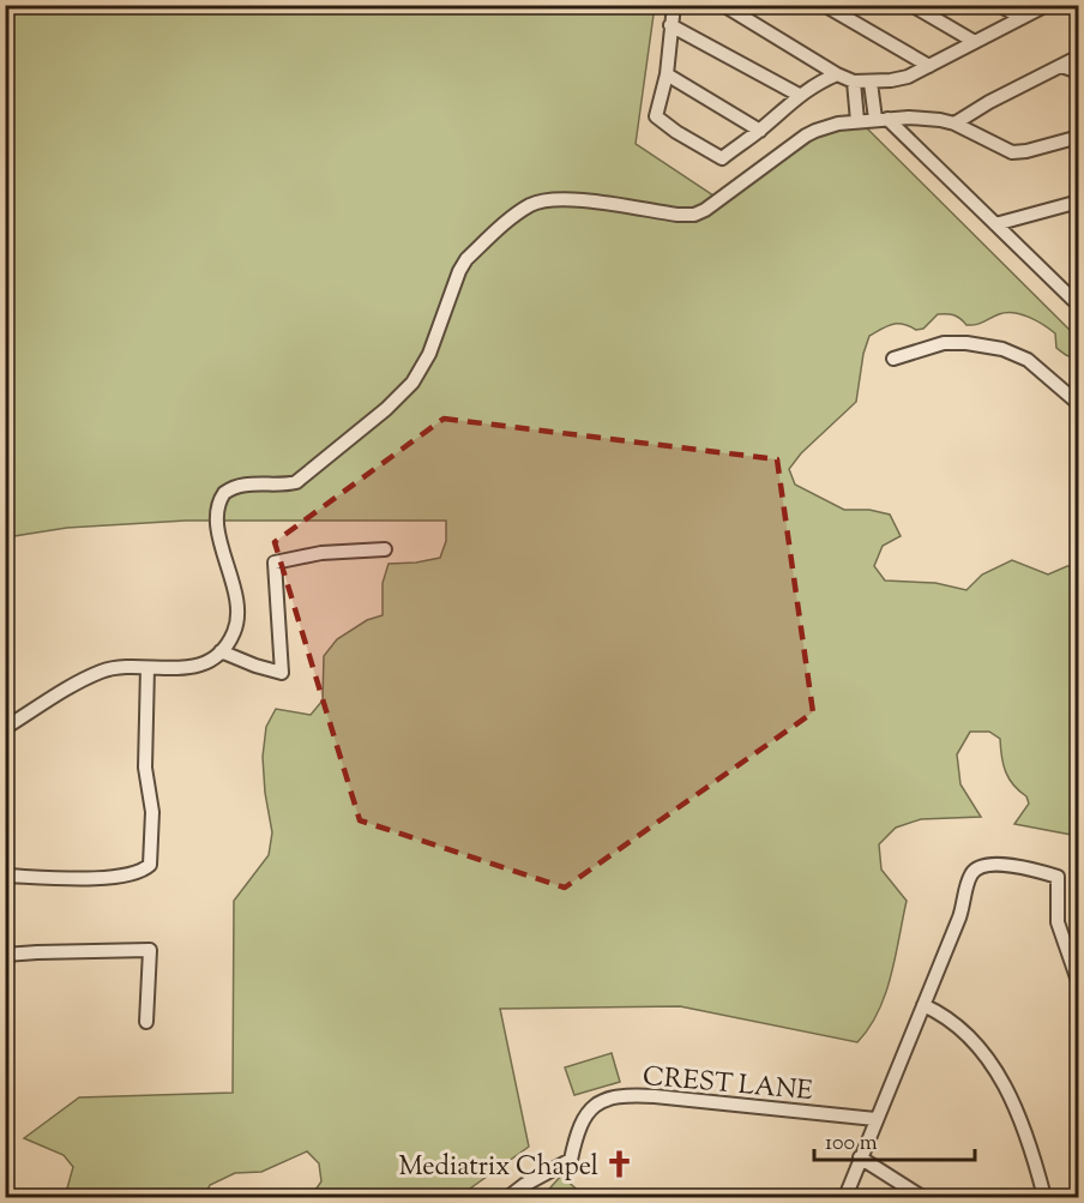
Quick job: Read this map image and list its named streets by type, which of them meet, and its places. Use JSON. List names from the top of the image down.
{
  "streets": {
    "street": ["CREST LANE"]
  },
  "places": {
    "church": ["Mediatrix Chapel"]
  },
  "scale_bar": "100 m"
}
